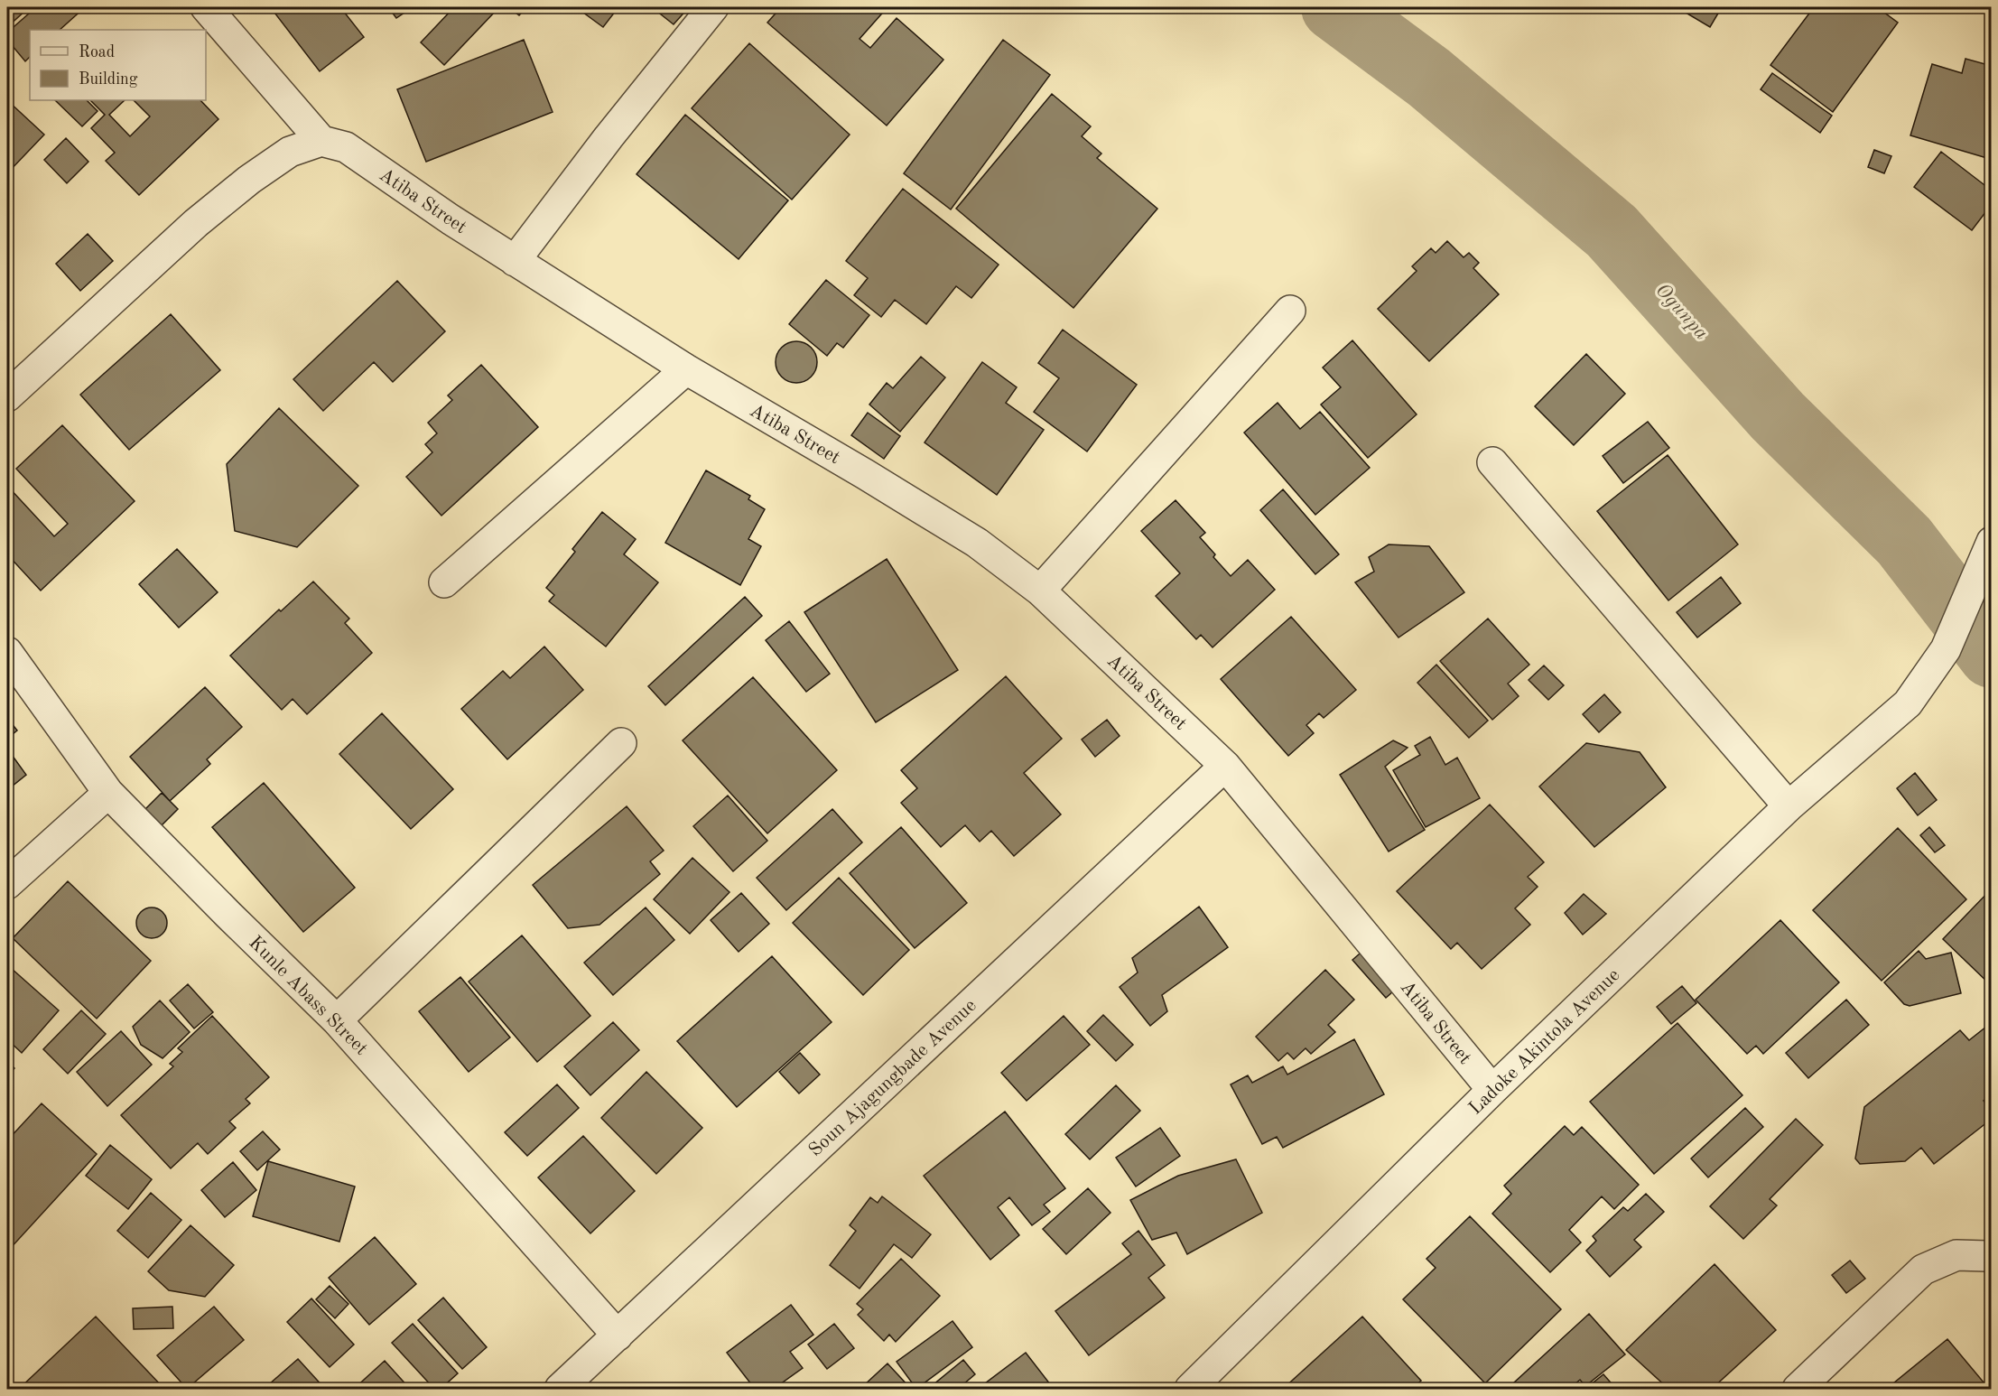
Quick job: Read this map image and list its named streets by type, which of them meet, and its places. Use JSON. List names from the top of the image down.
{
  "streets": {
    "street": [
      "Atiba Street",
      "Kunle Abass Street",
      "Ladoke Akintola Avenue",
      "Soun Ajagungbade Avenue"
    ]
  },
  "crossings": [
    ["Atiba Street", "Ladoke Akintola Avenue"],
    ["Atiba Street", "Soun Ajagungbade Avenue"],
    ["Kunle Abass Street", "Soun Ajagungbade Avenue"]
  ],
  "water": ["Ogunpa"],
  "legend": ["Road", "Building"]
}
